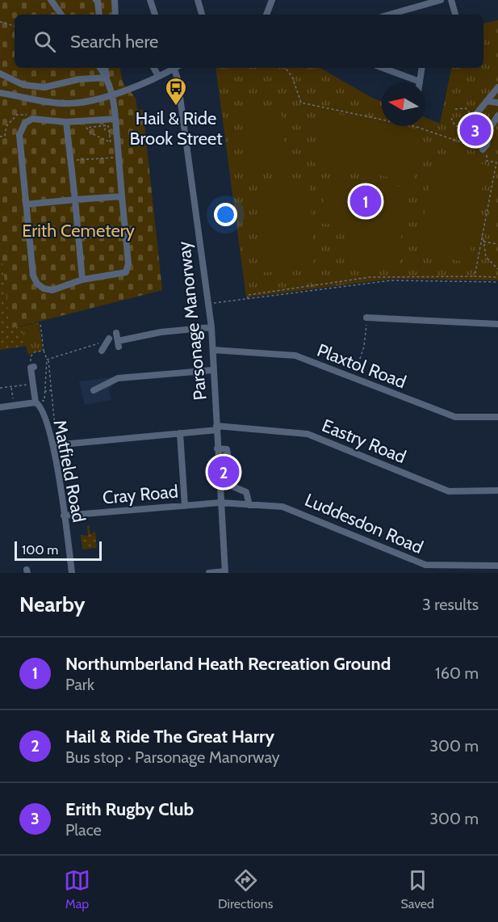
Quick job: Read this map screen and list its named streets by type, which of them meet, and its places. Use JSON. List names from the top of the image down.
{
  "streets": {
    "street": [
      "Parsonage Manorway",
      "Plaxtol Road",
      "Eastry Road",
      "Matfield Road",
      "Cray Road",
      "Luddesdon Road"
    ]
  },
  "crossings": [
    ["Parsonage Manorway", "Plaxtol Road"],
    ["Parsonage Manorway", "Eastry Road"],
    ["Parsonage Manorway", "Cray Road"],
    ["Parsonage Manorway", "Luddesdon Road"],
    ["Eastry Road", "Matfield Road"],
    ["Matfield Road", "Cray Road"],
    ["Cray Road", "Luddesdon Road"]
  ],
  "parks": ["Erith Cemetery"],
  "places": {
    "bus stop": ["Hail & Ride Brook Street"]
  },
  "scale_bar": "100 m",
  "north": "left",
  "page": {
    "search": "Search here",
    "pins": ["3", "1", "2"],
    "scale": "100 m",
    "heading": ["Nearby", "3 results"],
    "list": [
      {
        "mark": "1",
        "name": "Northumberland Heath Recreation Ground",
        "note": "Park",
        "value": "160 m"
      },
      {
        "mark": "2",
        "name": "Hail & Ride The Great Harry",
        "note": "Bus stop · Parsonage Manorway",
        "value": "300 m"
      },
      {
        "mark": "3",
        "name": "Erith Rugby Club",
        "note": "Place",
        "value": "300 m"
      }
    ],
    "nav": ["Map", "Directions", "Saved"]
  }
}
